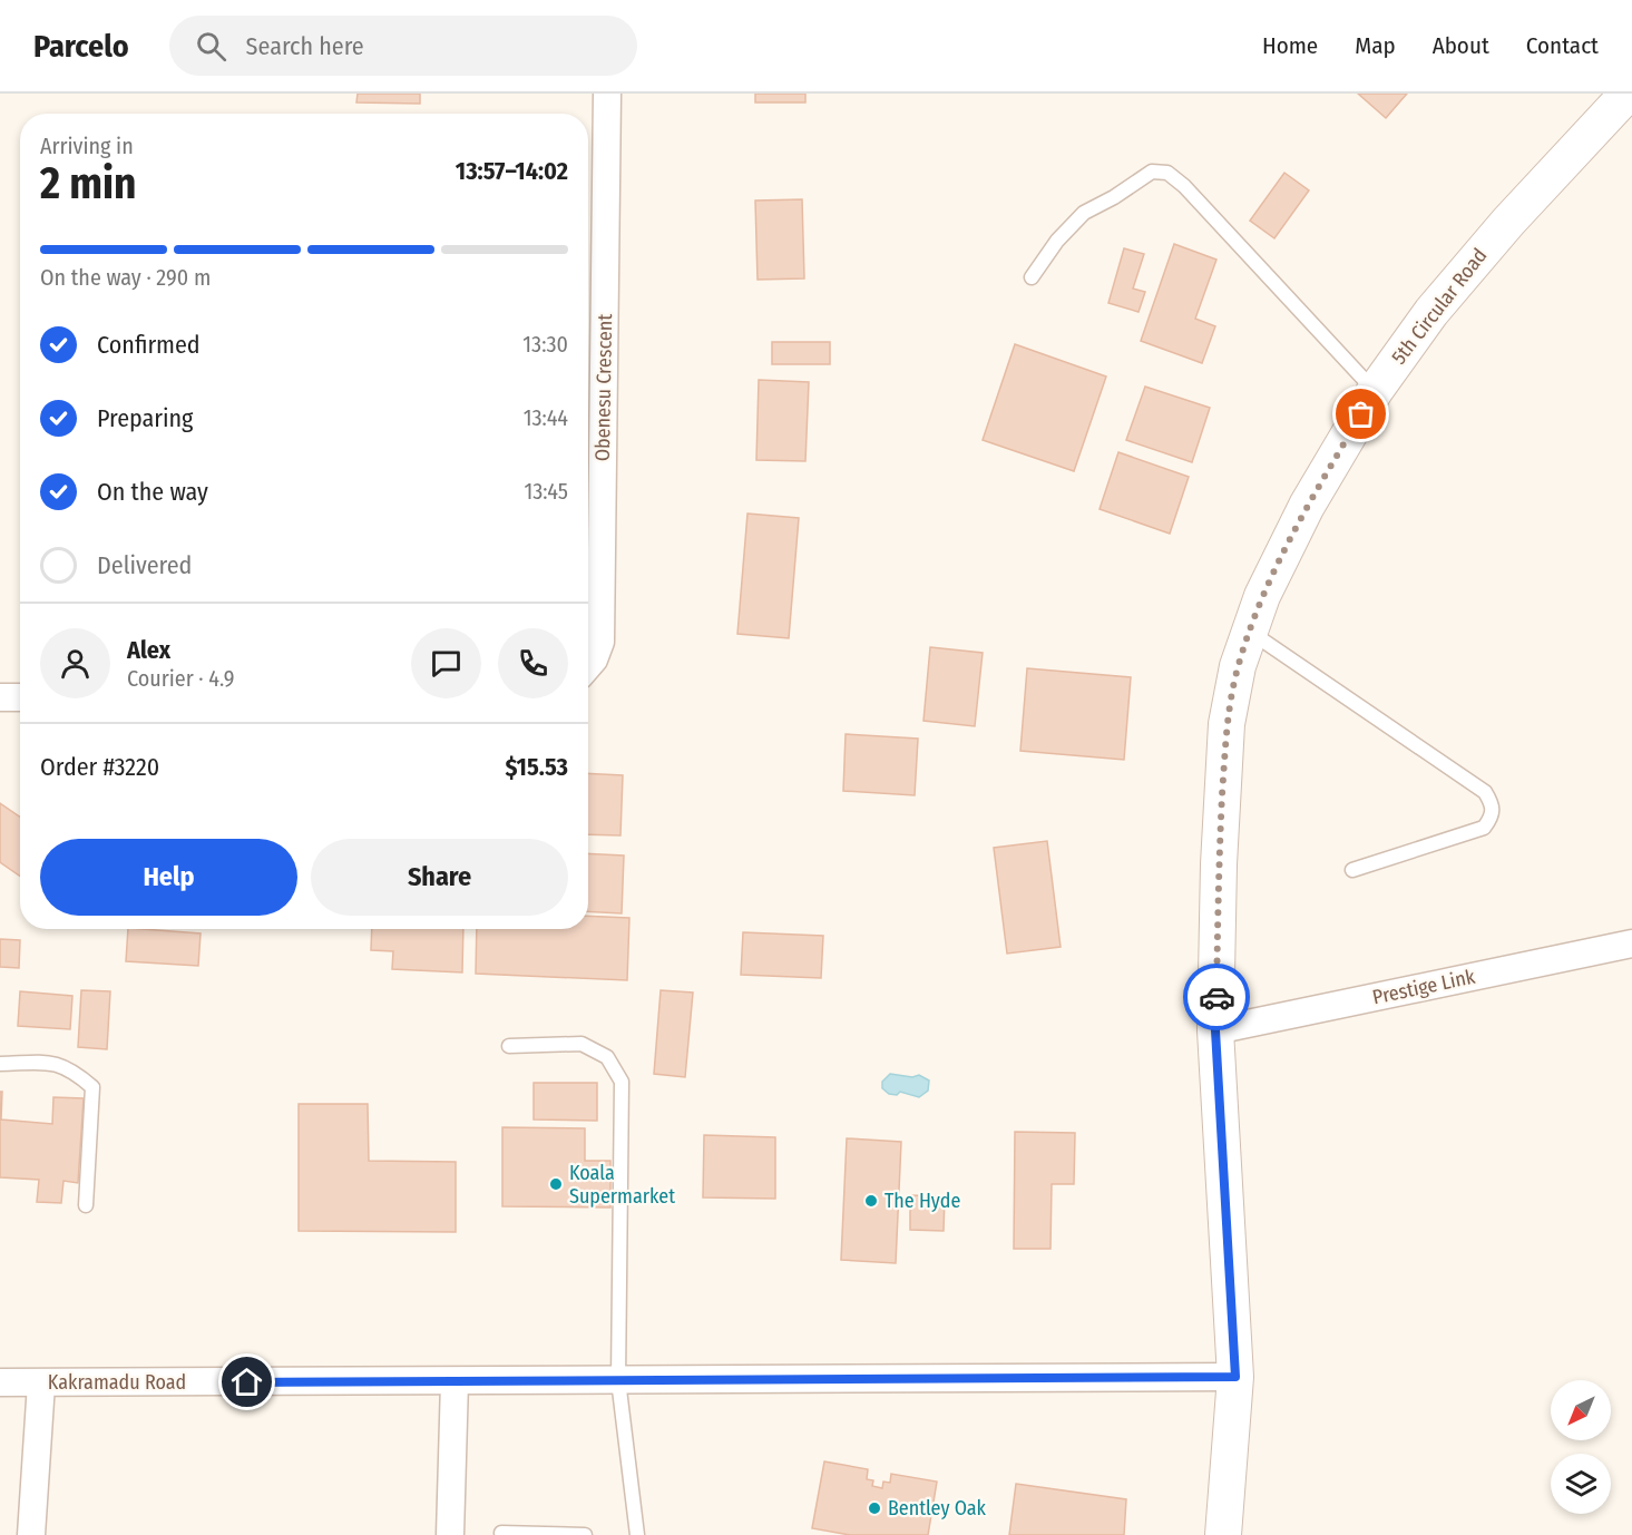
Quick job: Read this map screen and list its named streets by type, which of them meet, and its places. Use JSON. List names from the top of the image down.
{
  "streets": {
    "street": [
      "5th Circular Road",
      "Obenesu Crescent",
      "Prestige Link",
      "Kakramadu Road"
    ]
  },
  "crossings": [
    ["5th Circular Road", "Prestige Link"],
    ["5th Circular Road", "Kakramadu Road"]
  ],
  "places": ["Koala Supermarket", "The Hyde", "Bentley Oak"],
  "north": "bottom left",
  "page": {
    "header": "Parcelo",
    "search": "Search here",
    "nav": [
      "Home",
      "Map",
      "About",
      "Contact"
    ],
    "heading": ["2 min", "Arriving in", "13:57–14:02"],
    "panel": [
      "Alex",
      "Courier · 4.9",
      "Order #3220",
      "$15.53"
    ],
    "bar": "On the way · 290 m",
    "list": [
      ["Confirmed", "13:30"],
      ["Preparing", "13:44"],
      ["On the way", "13:45"],
      "Delivered"
    ],
    "buttons": ["Help", "Share"]
  }
}
